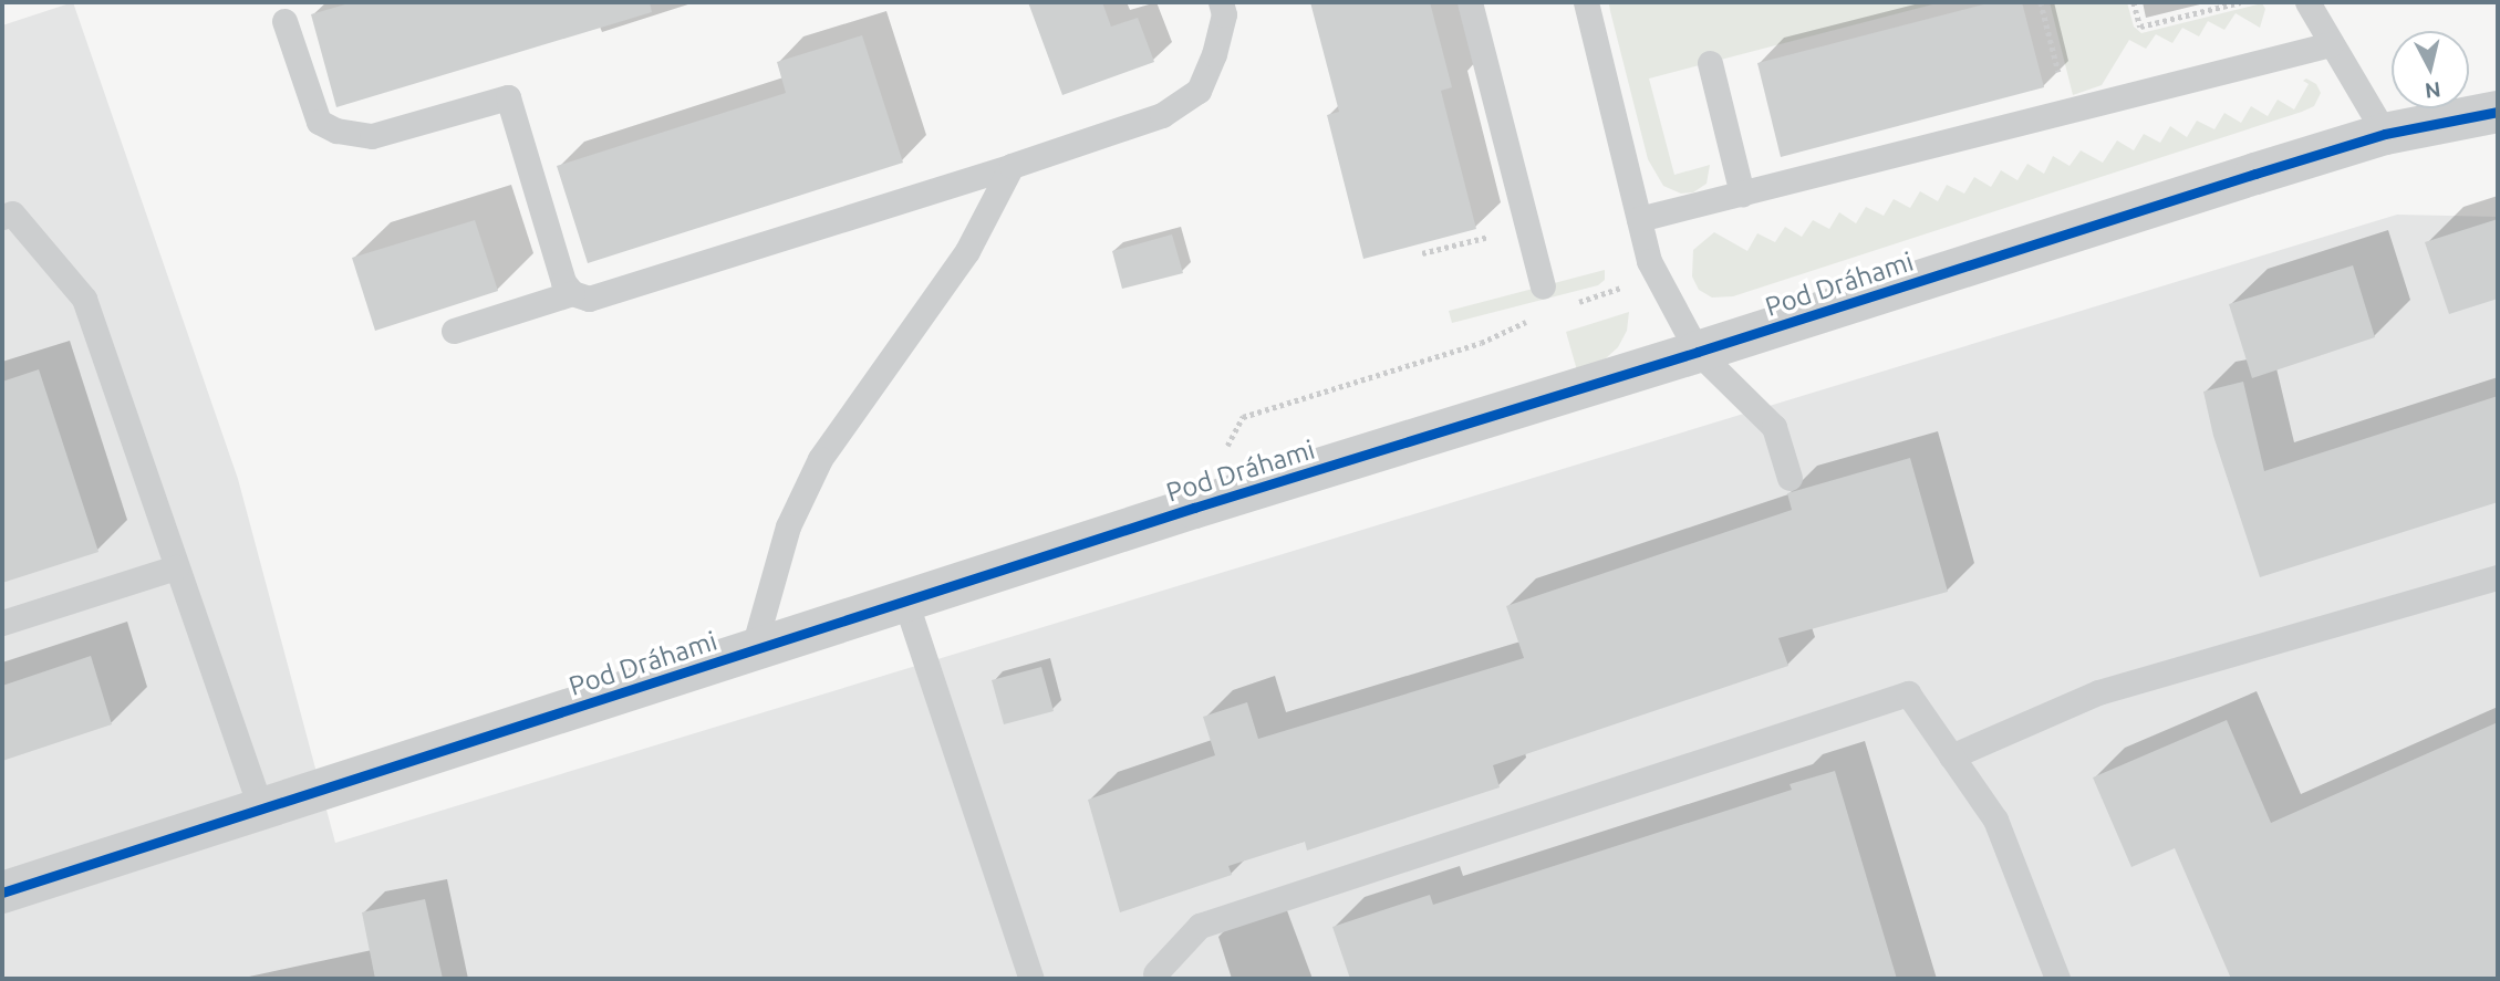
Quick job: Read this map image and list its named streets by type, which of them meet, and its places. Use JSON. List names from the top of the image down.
{
  "streets": {
    "street": ["Pod Dráhami"]
  },
  "north": "bottom"
}
